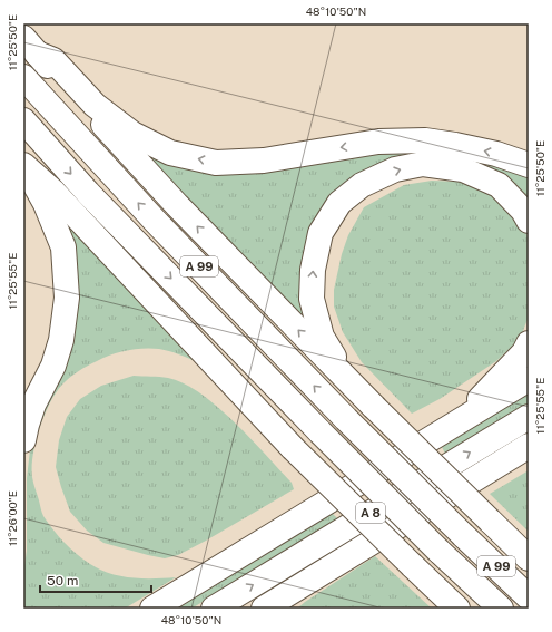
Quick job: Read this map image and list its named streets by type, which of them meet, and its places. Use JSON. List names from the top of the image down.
{
  "streets": {
    "highway": ["A 99", "A 8"]
  },
  "scale_bar": "50 m",
  "coordinates": [
    "48°10'50\"N",
    "11°25'50\"E",
    "11°25'55\"E",
    "11°26'00\"E"
  ]
}
